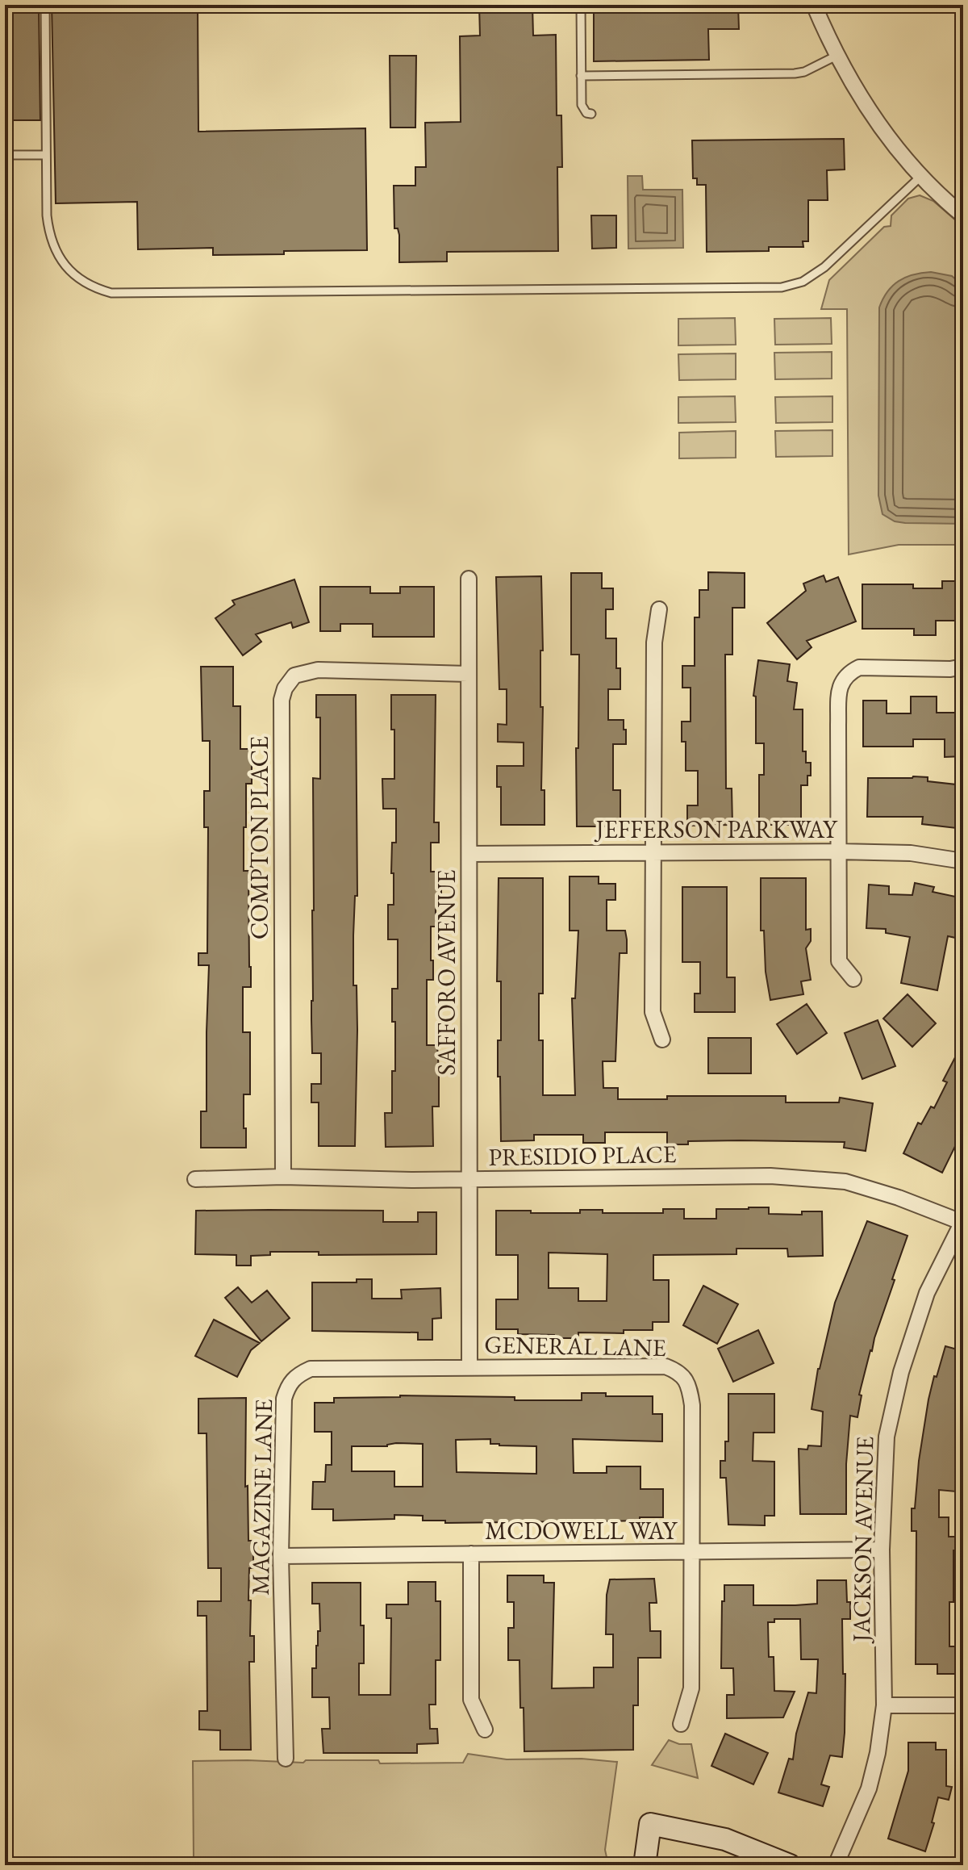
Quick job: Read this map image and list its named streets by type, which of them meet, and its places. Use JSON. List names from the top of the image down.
{
  "streets": {
    "street": [
      "JEFFERSON PARKWAY",
      "COMPTON PLACE",
      "SAFFORO AVENUE",
      "PRESIDIO PLACE",
      "GENERAL LANE",
      "MAGAZINE LANE",
      "MCDOWELL WAY",
      "JACKSON AVENUE"
    ]
  },
  "crossings": [
    ["JEFFERSON PARKWAY", "SAFFORO AVENUE"],
    ["COMPTON PLACE", "SAFFORO AVENUE"],
    ["COMPTON PLACE", "PRESIDIO PLACE"],
    ["SAFFORO AVENUE", "PRESIDIO PLACE"],
    ["SAFFORO AVENUE", "GENERAL LANE"],
    ["SAFFORO AVENUE", "MAGAZINE LANE"],
    ["PRESIDIO PLACE", "JACKSON AVENUE"],
    ["GENERAL LANE", "MAGAZINE LANE"],
    ["GENERAL LANE", "MCDOWELL WAY"],
    ["MAGAZINE LANE", "MCDOWELL WAY"],
    ["MCDOWELL WAY", "JACKSON AVENUE"]
  ]
}
